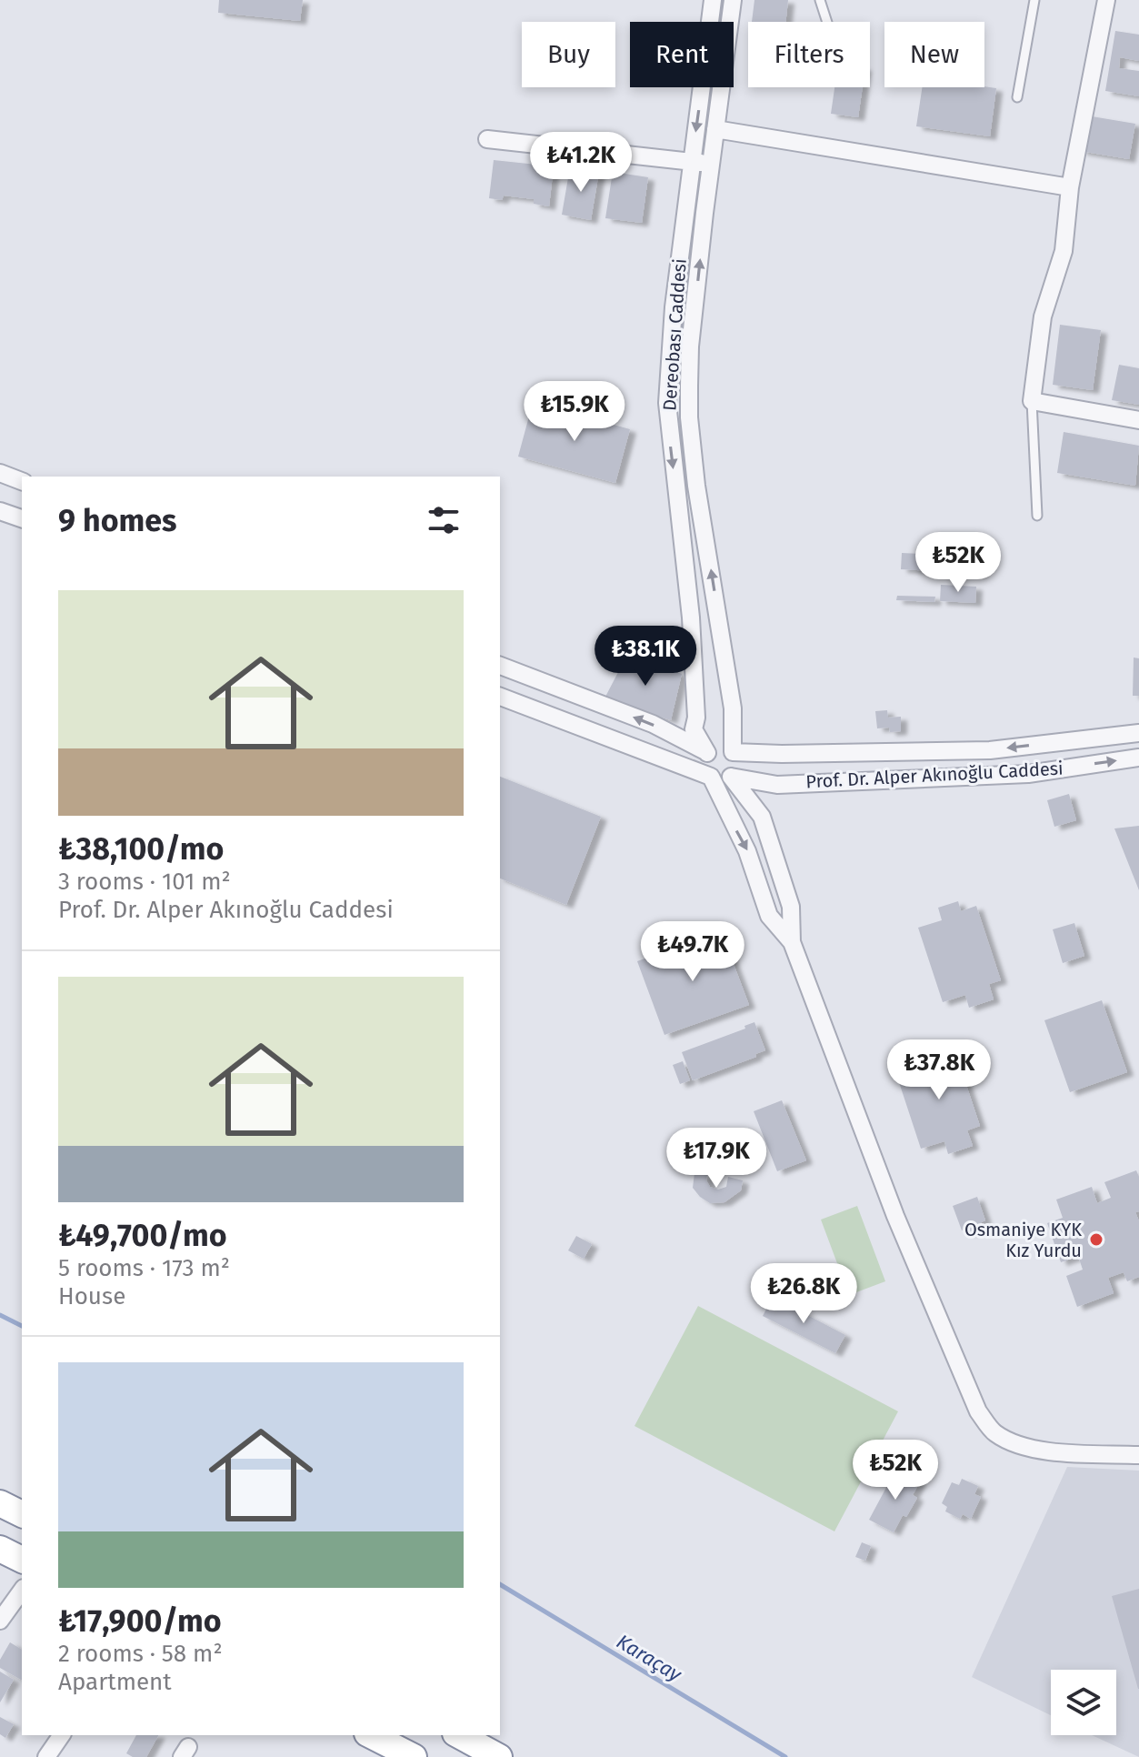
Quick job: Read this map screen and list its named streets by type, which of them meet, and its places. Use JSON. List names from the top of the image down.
{
  "streets": {
    "street": ["Dereobası Caddesi", "Prof. Dr. Alper Akınoğlu Caddesi"]
  },
  "crossings": [
    ["Dereobası Caddesi", "Prof. Dr. Alper Akınoğlu Caddesi"]
  ],
  "water": ["Karaçay"],
  "places": ["Osmaniye KYK Kız Yurdu"],
  "page": {
    "chip": [
      "Buy",
      "Rent",
      "Filters",
      "New"
    ],
    "price": [
      "₺41.2K",
      "₺15.9K",
      "₺52K",
      "₺38.1K",
      "₺49.7K",
      "₺37.8K",
      "₺17.9K",
      "₺26.8K",
      "₺52K"
    ],
    "heading": "9 homes",
    "list": [
      {
        "name": "₺38,100/mo",
        "note": "3 rooms · 101 m² · Prof. Dr. Alper Akınoğlu Caddesi"
      },
      {
        "name": "₺49,700/mo",
        "note": "5 rooms · 173 m² · House"
      },
      {
        "name": "₺17,900/mo",
        "note": "2 rooms · 58 m² · Apartment"
      }
    ]
  }
}
